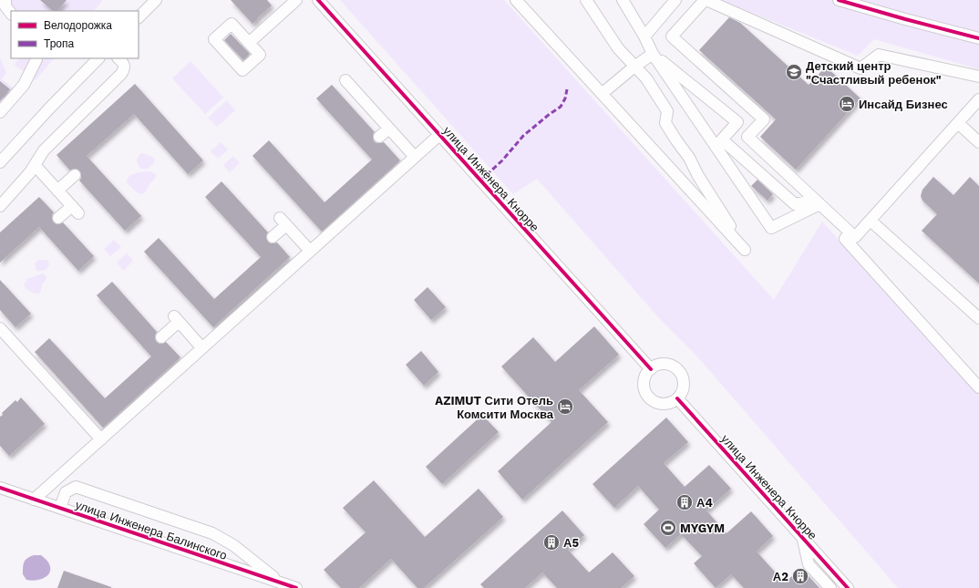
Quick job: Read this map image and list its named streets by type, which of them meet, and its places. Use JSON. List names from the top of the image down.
{
  "streets": {
    "street": ["улица Инженера Кнорре", "улица Инженера Балинского"]
  },
  "places": {
    "school or university": ["Детский центр \"Счастливый ребенок\""],
    "hotel": ["Инсайд Бизнес", "AZIMUT Сити Отель Комсити Москва"],
    "building": ["А4", "А5", "А2"],
    "sports": ["MYGYM"]
  },
  "legend": ["Велодорожка", "Тропа"]
}
